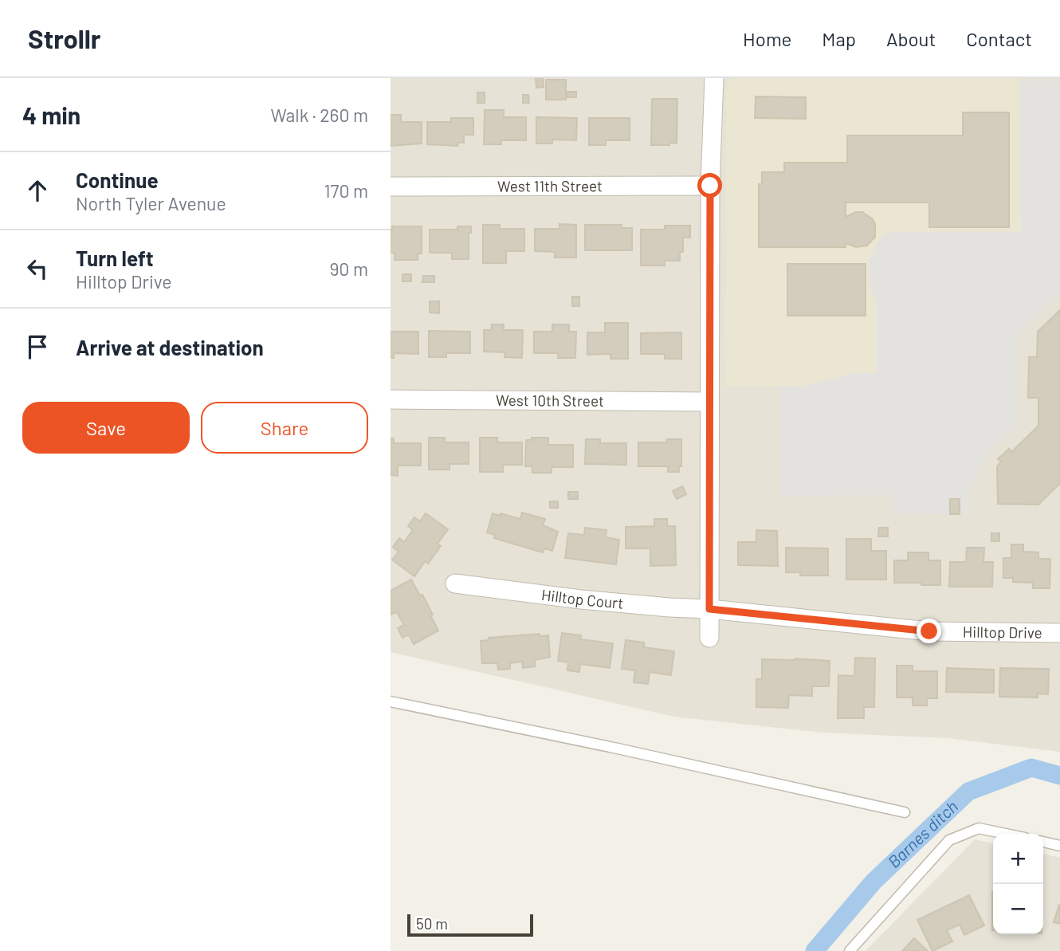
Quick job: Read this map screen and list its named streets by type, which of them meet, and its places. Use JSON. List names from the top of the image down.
{
  "streets": {
    "street": [
      "West 11th Street",
      "West 10th Street",
      "Hilltop Court",
      "Hilltop Drive"
    ]
  },
  "crossings": [
    ["Hilltop Court", "Hilltop Drive"]
  ],
  "water": ["Barnes ditch"],
  "scale_bar": "50 m",
  "page": {
    "header": "Strollr",
    "nav": [
      "Home",
      "Map",
      "About",
      "Contact"
    ],
    "heading": ["4 min", "Walk · 260 m"],
    "list": [
      ["Continue", "North Tyler Avenue", "170 m"],
      ["Turn left", "Hilltop Drive", "90 m"],
      "Arrive at destination"
    ],
    "buttons": ["Save", "Share"],
    "map_buttons": ["+", "−"],
    "scale": "50 m"
  }
}
